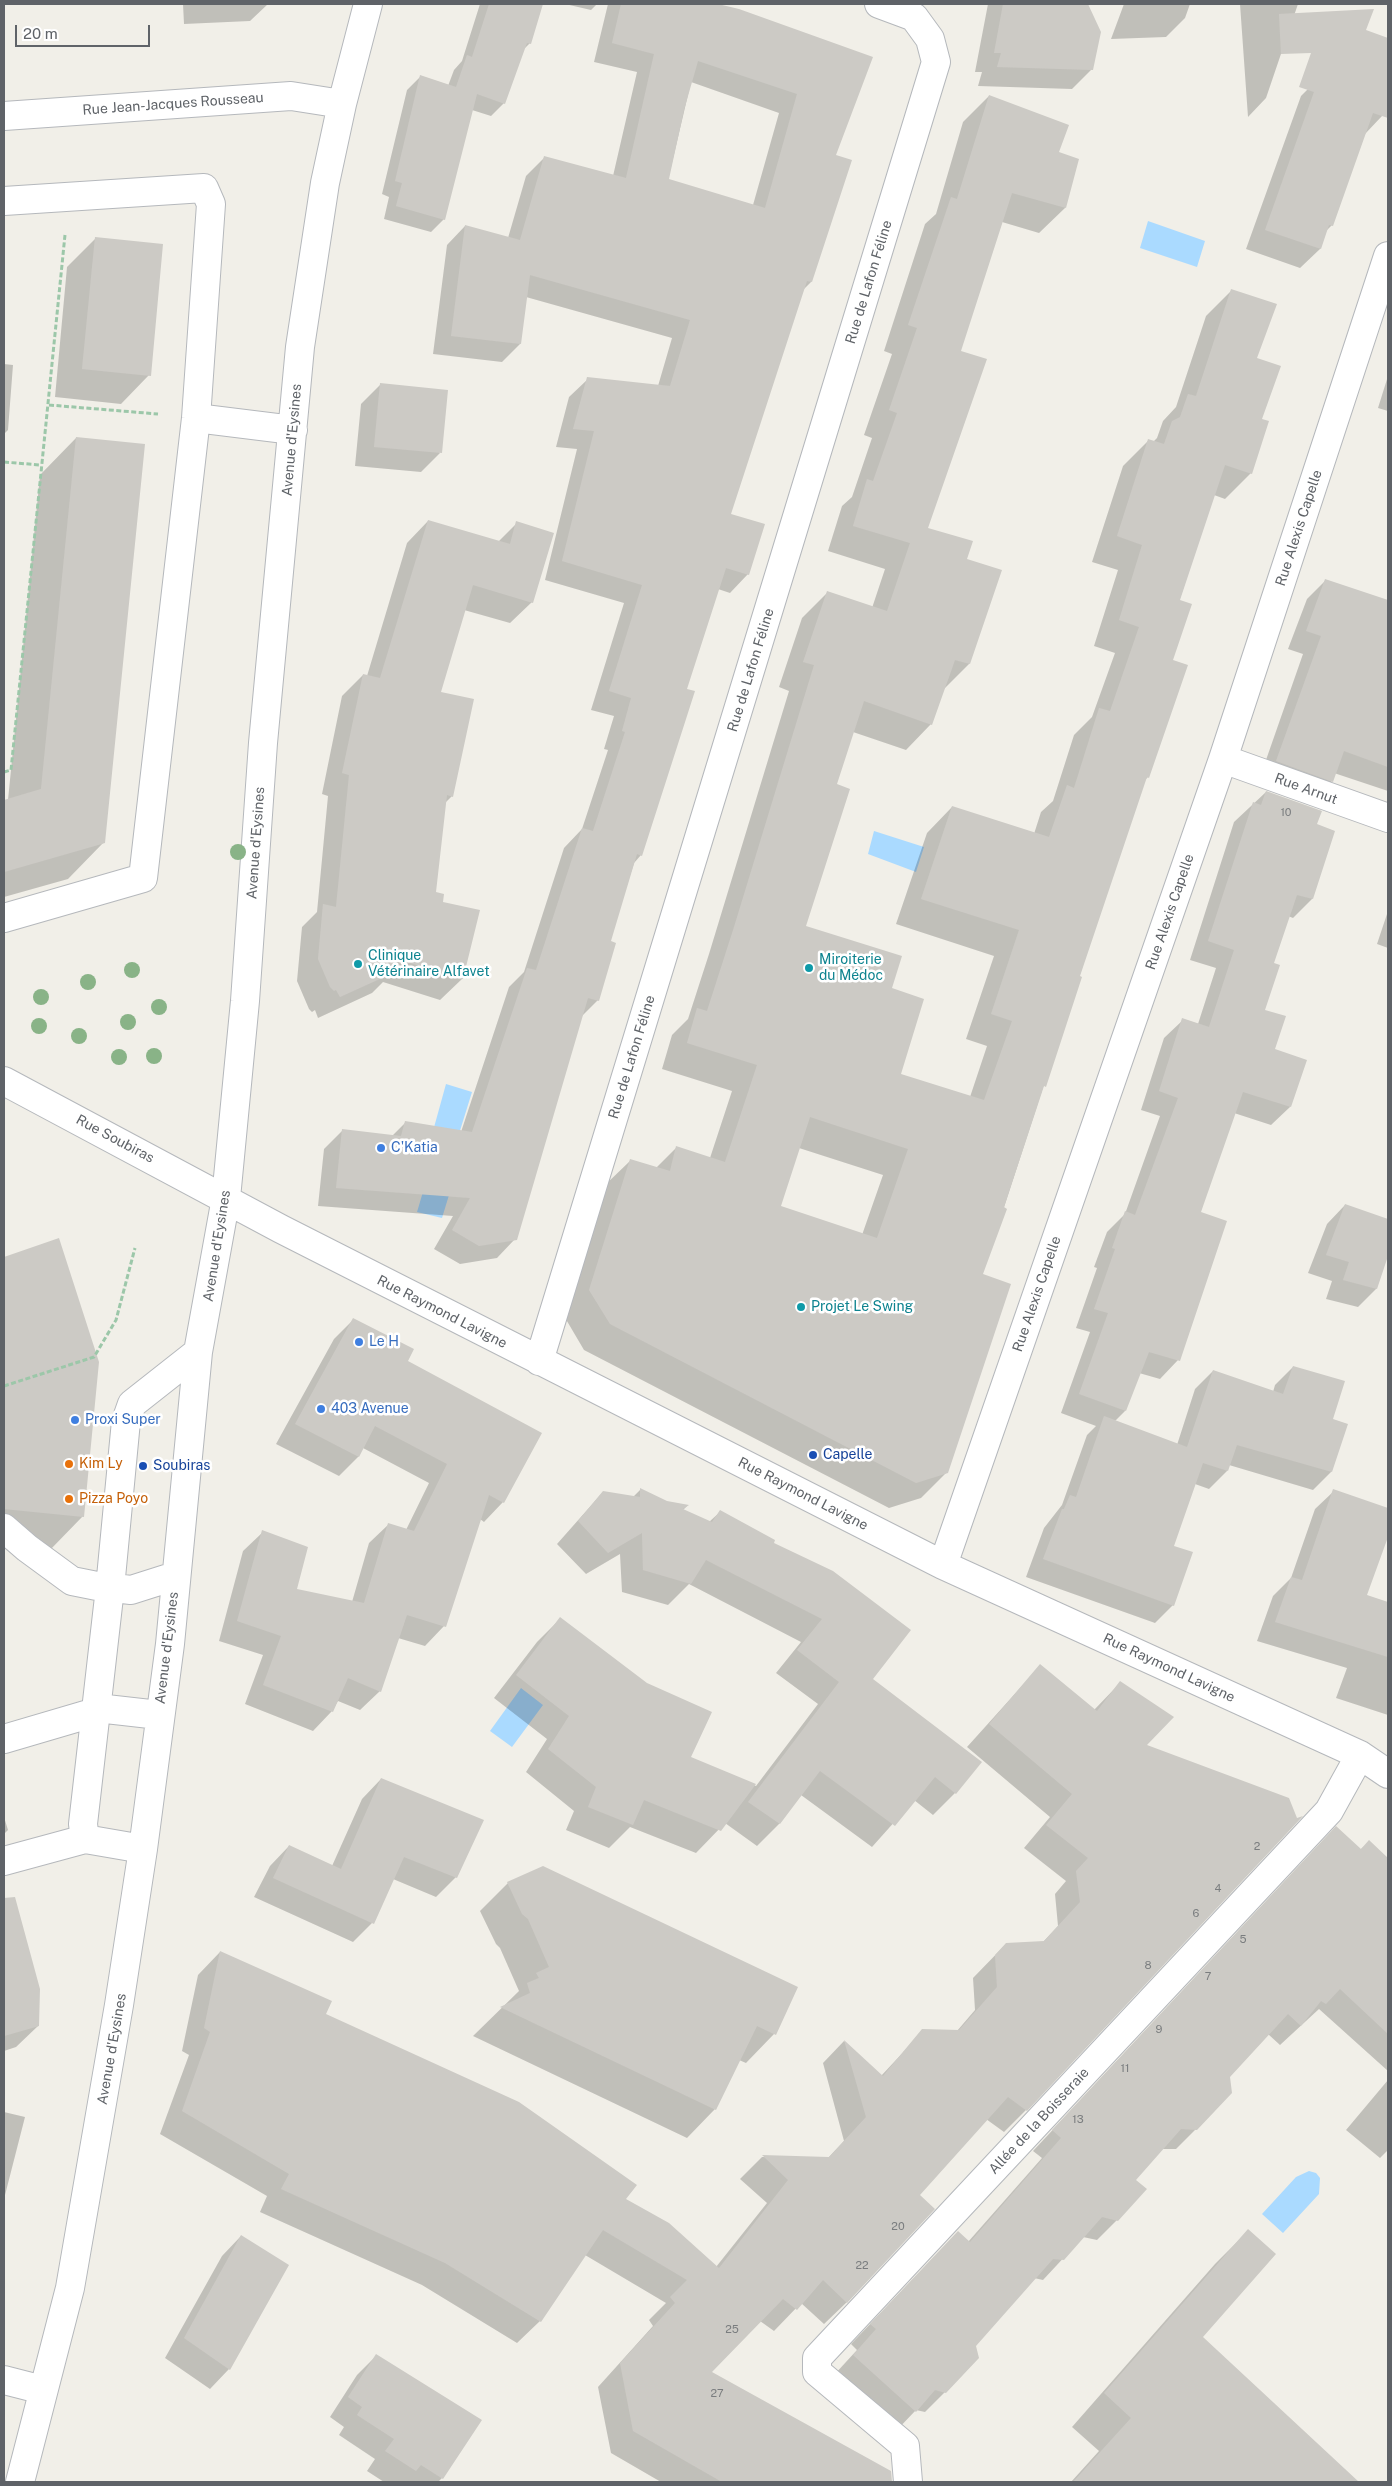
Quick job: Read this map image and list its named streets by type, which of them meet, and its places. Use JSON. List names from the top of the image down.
{
  "streets": {
    "street": [
      "Rue Jean-Jacques Rousseau",
      "Rue de Lafon Féline",
      "Avenue d'Eysines",
      "Rue Alexis Capelle",
      "Rue Arnut",
      "Rue Soubiras",
      "Rue Raymond Lavigne",
      "Allée de la Boisseraie"
    ]
  },
  "crossings": [
    ["Rue Jean-Jacques Rousseau", "Avenue d'Eysines"],
    ["Rue de Lafon Féline", "Rue Raymond Lavigne"],
    ["Avenue d'Eysines", "Rue Soubiras"],
    ["Avenue d'Eysines", "Rue Raymond Lavigne"],
    ["Rue Alexis Capelle", "Rue Arnut"],
    ["Rue Alexis Capelle", "Rue Raymond Lavigne"],
    ["Rue Soubiras", "Rue Raymond Lavigne"],
    ["Rue Raymond Lavigne", "Allée de la Boisseraie"]
  ],
  "places": [
    "Clinique Vétérinaire Alfavet",
    "Miroiterie du Médoc",
    "C'Katia",
    "Projet Le Swing",
    "Le H",
    "403 Avenue",
    "Proxi Super",
    "Capelle",
    "Kim Ly",
    "Soubiras",
    "Pizza Poyo"
  ],
  "house_numbers": [
    "10",
    "2",
    "4",
    "6",
    "5",
    "8",
    "7",
    "9",
    "11",
    "13",
    "20",
    "22",
    "25",
    "27"
  ],
  "scale_bar": "20 m"
}
